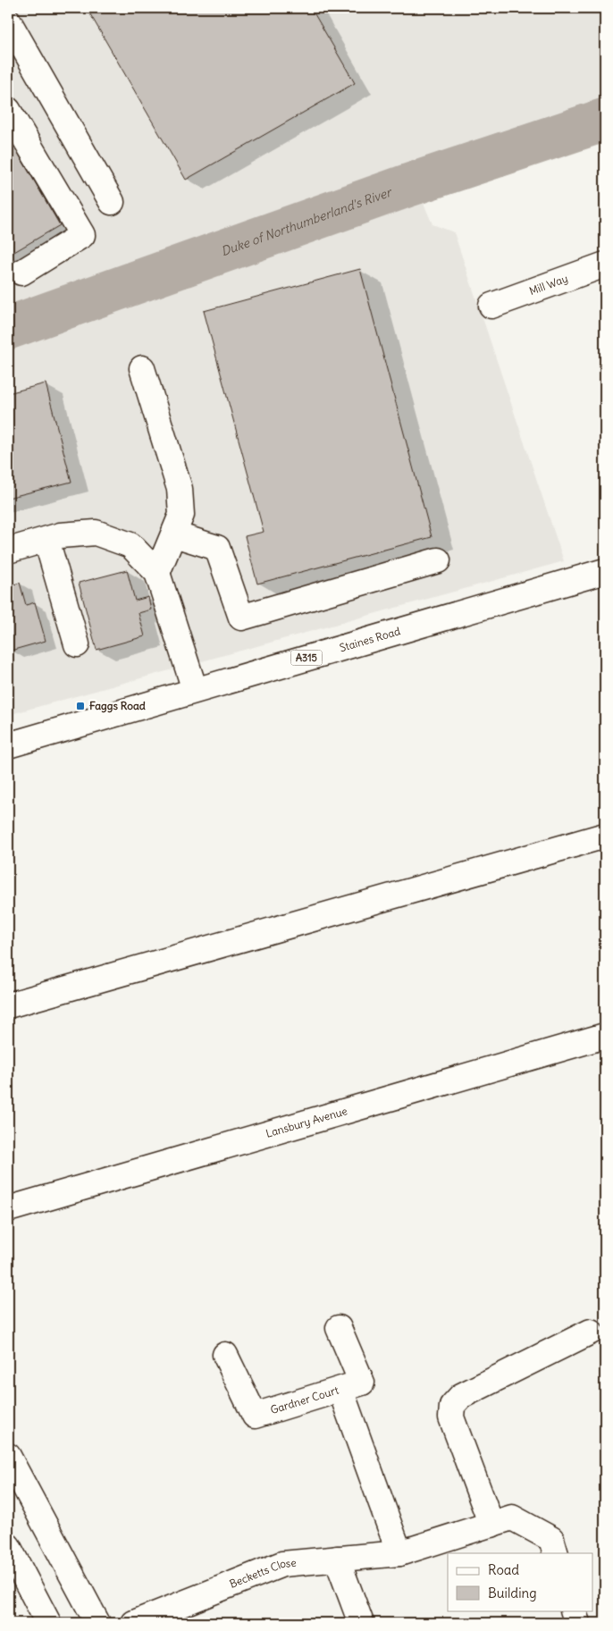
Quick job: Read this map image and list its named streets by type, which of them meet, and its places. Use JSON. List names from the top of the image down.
{
  "streets": {
    "street": [
      "Mill Way",
      "Staines Road",
      "A315",
      "Lansbury Avenue",
      "Gardner Court",
      "Becketts Close"
    ]
  },
  "water": ["Duke of Northumberland's River"],
  "places": {
    "transit": ["Faggs Road"]
  },
  "legend": ["Road", "Building"]
}
